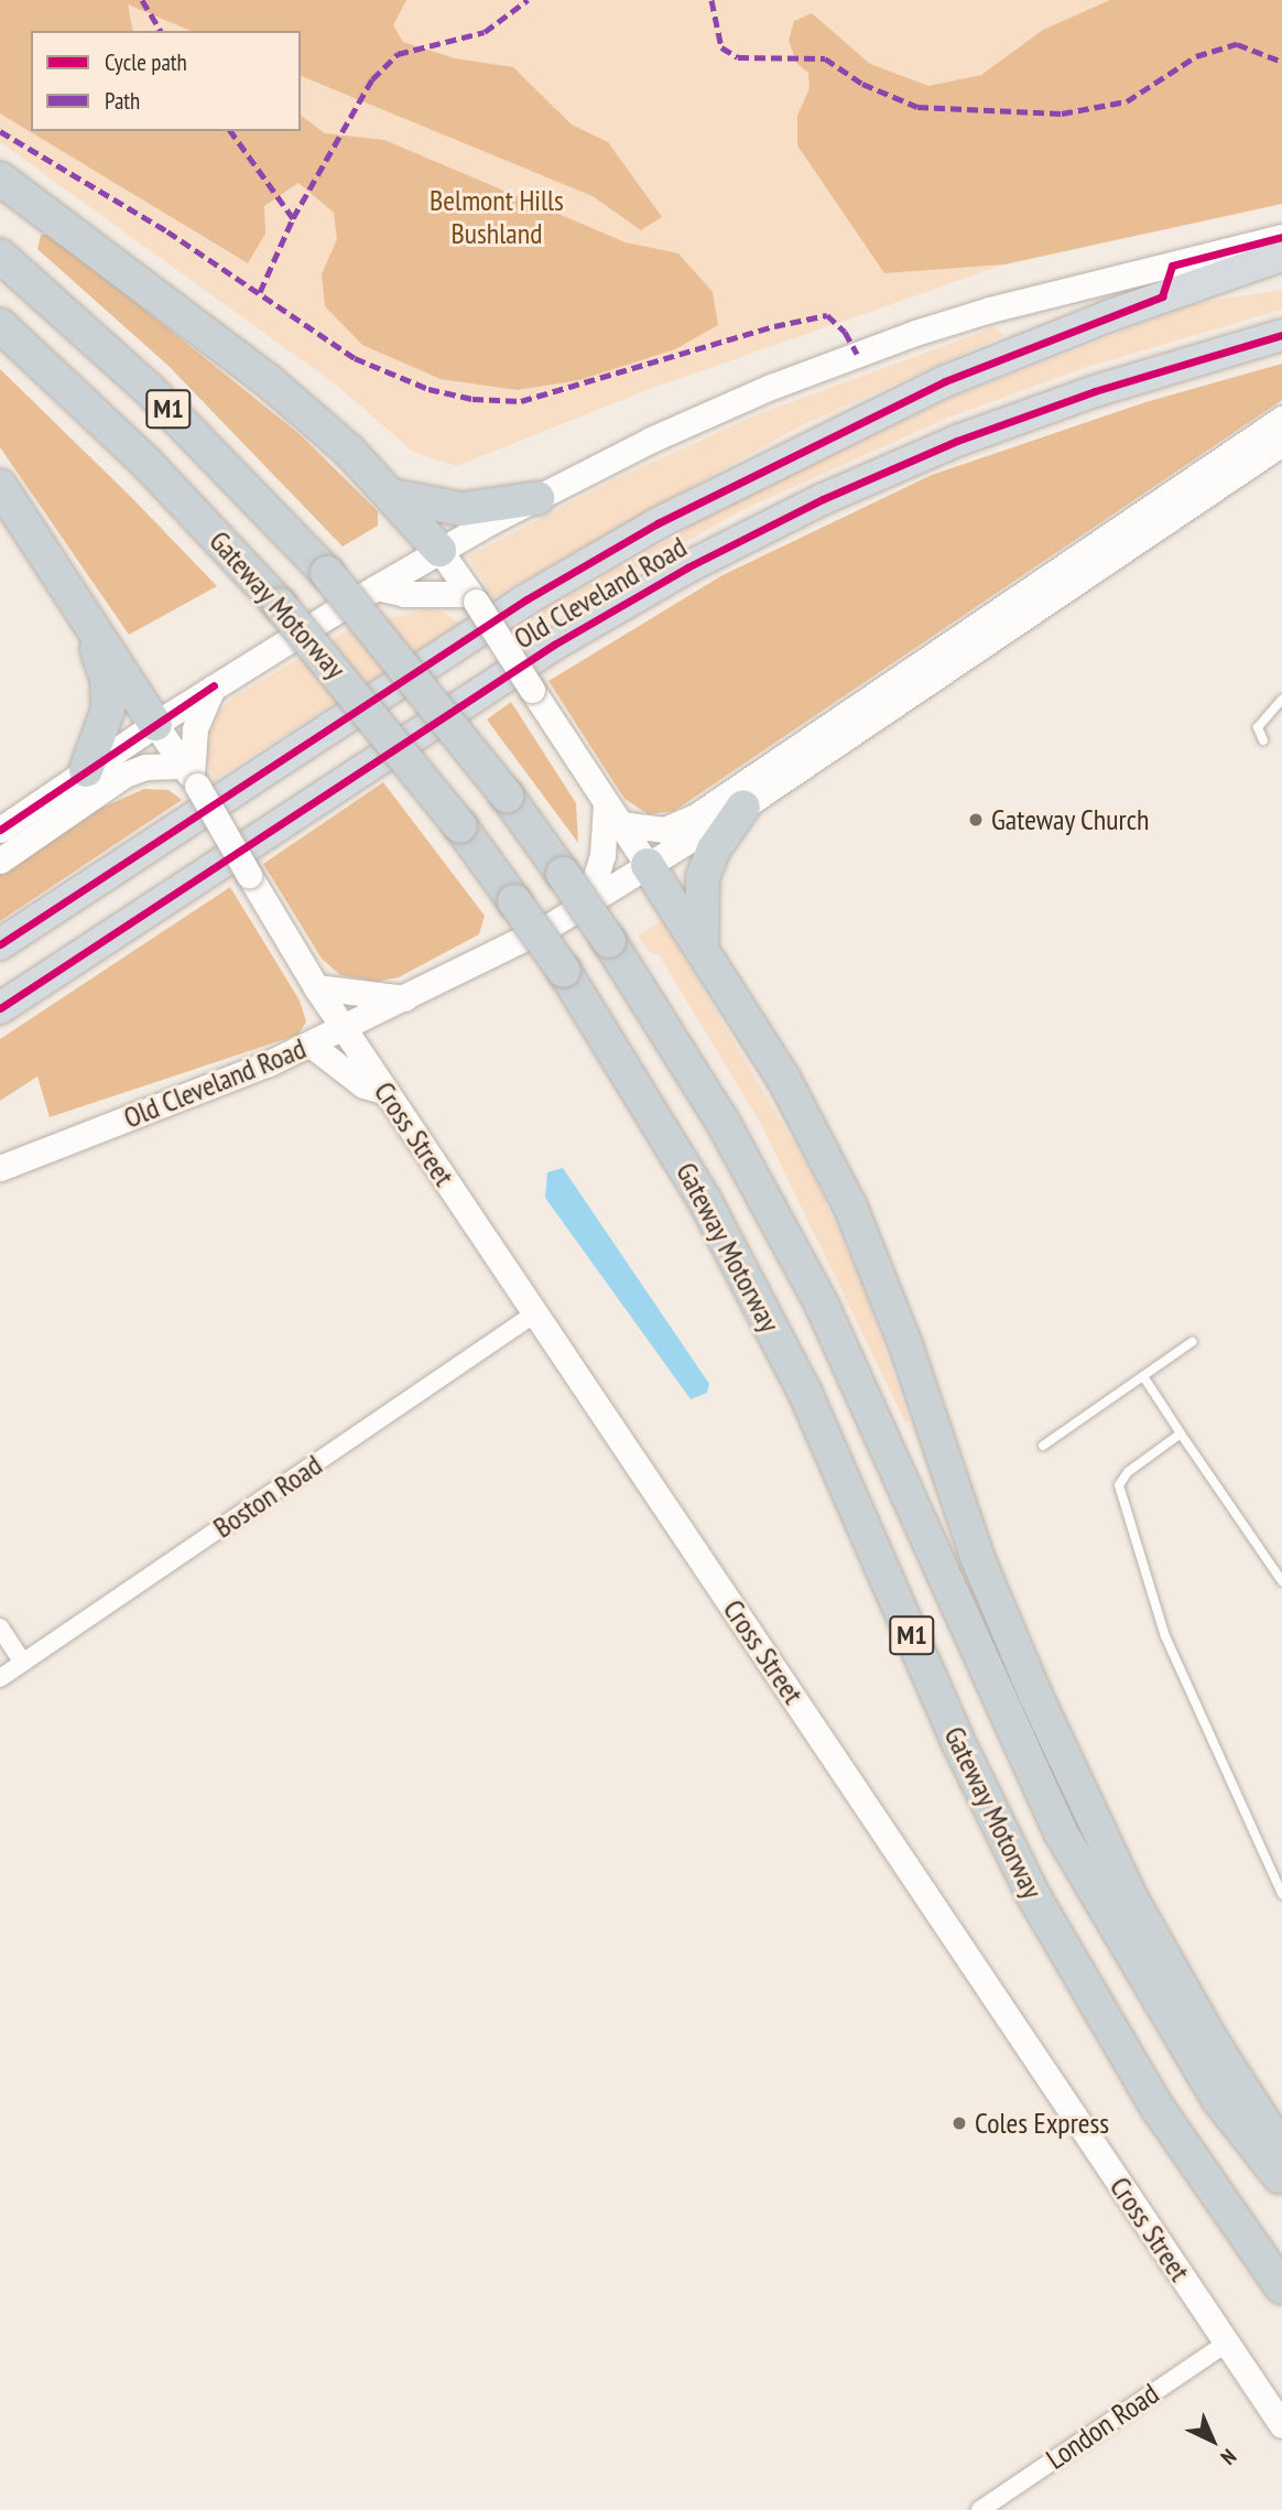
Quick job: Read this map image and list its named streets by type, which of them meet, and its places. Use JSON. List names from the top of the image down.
{
  "streets": {
    "highway": ["M1", "Old Cleveland Road", "Gateway Motorway"],
    "main road": ["Cross Street"],
    "street": ["Boston Road", "London Road"]
  },
  "crossings": [
    ["Old Cleveland Road", "Cross Street"],
    ["Cross Street", "Boston Road"],
    ["Cross Street", "London Road"]
  ],
  "parks": ["Belmont Hills Bushland"],
  "places": ["Gateway Church", "Coles Express"],
  "legend": ["Cycle path", "Path"],
  "north": "bottom right"
}
